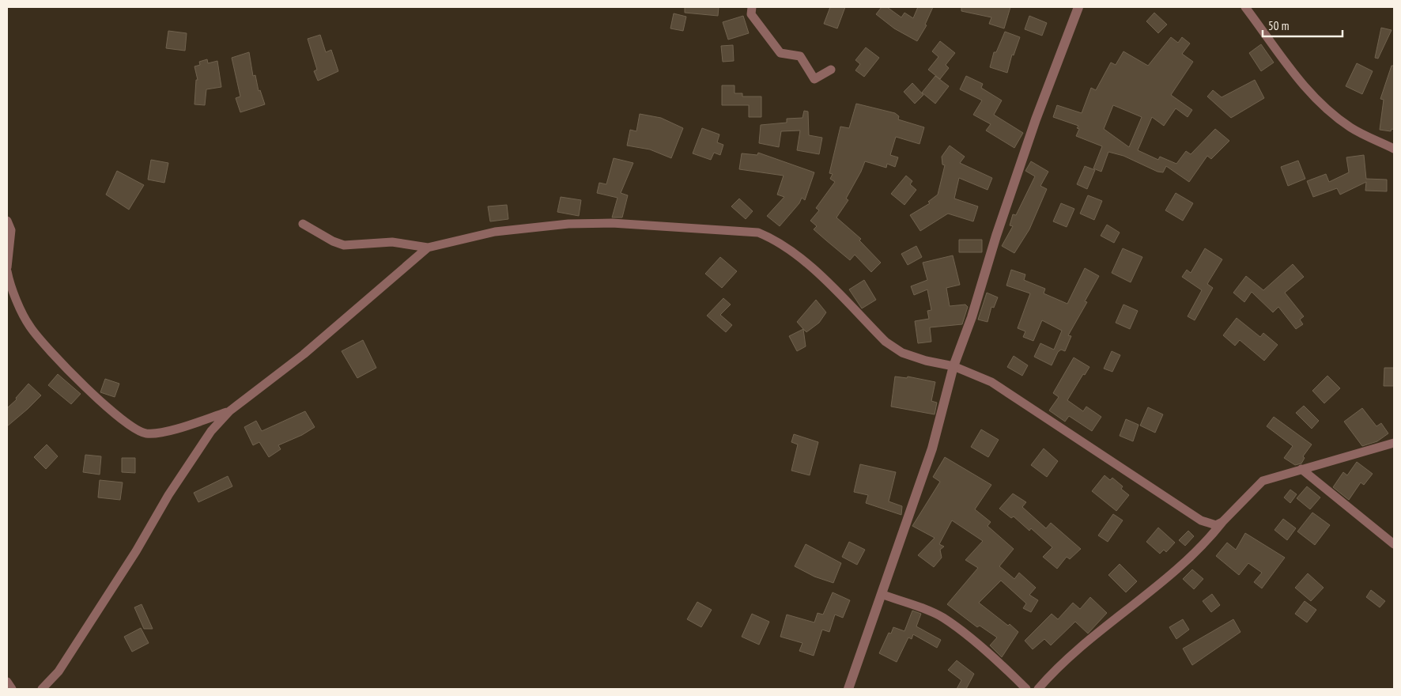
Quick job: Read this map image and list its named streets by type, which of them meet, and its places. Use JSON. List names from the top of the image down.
{
  "scale_bar": "50 m"
}
